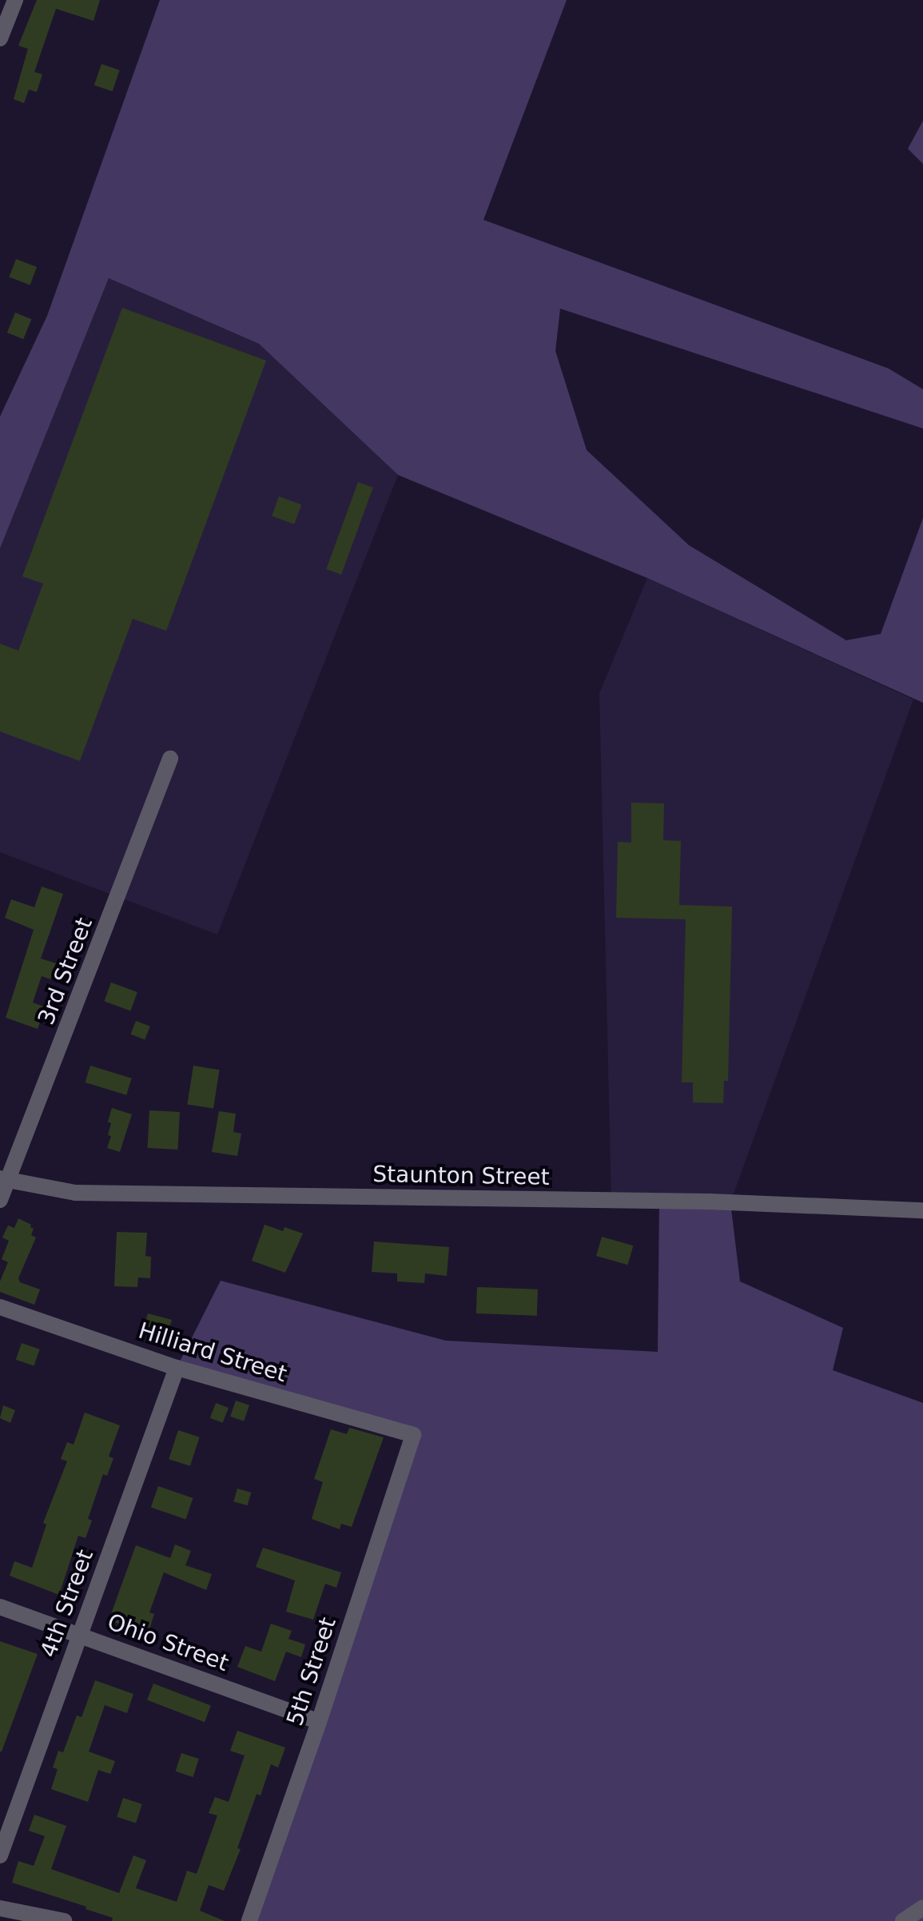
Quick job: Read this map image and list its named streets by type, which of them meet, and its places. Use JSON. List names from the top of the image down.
{
  "streets": {
    "street": [
      "3rd Street",
      "Staunton Street",
      "Hilliard Street",
      "4th Street",
      "Ohio Street",
      "5th Street"
    ]
  },
  "crossings": [
    ["3rd Street", "Staunton Street"],
    ["Hilliard Street", "4th Street"],
    ["Hilliard Street", "5th Street"],
    ["4th Street", "Ohio Street"],
    ["Ohio Street", "5th Street"]
  ]
}
